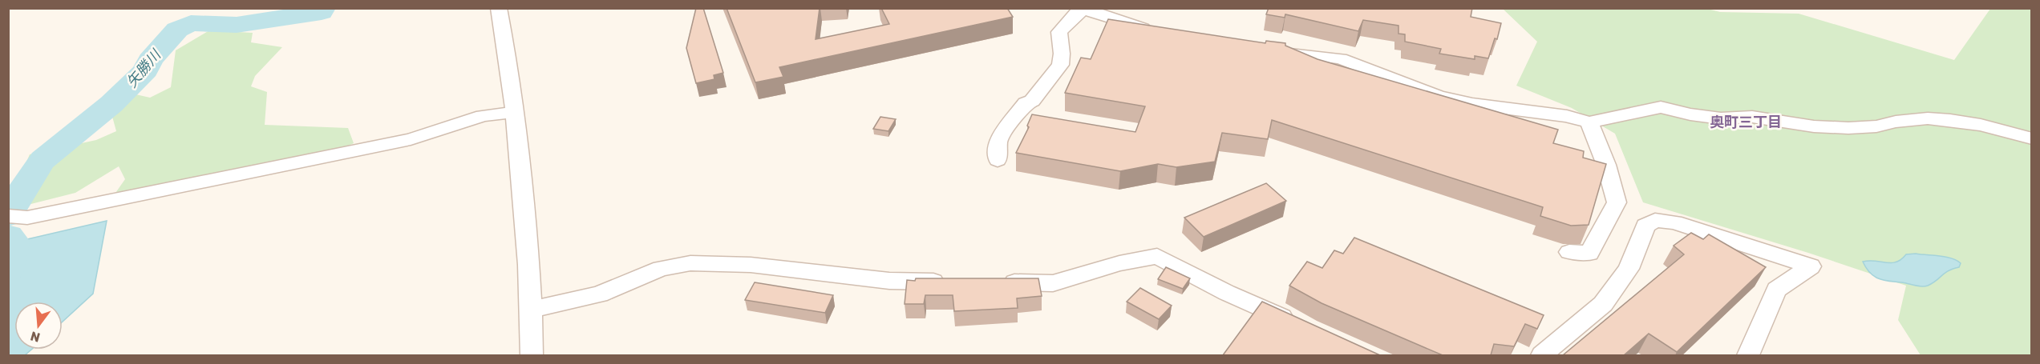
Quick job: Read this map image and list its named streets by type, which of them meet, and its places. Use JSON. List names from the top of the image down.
{
  "districts": ["奥町三丁目"],
  "water": ["矢勝川"],
  "north": "bottom"
}
